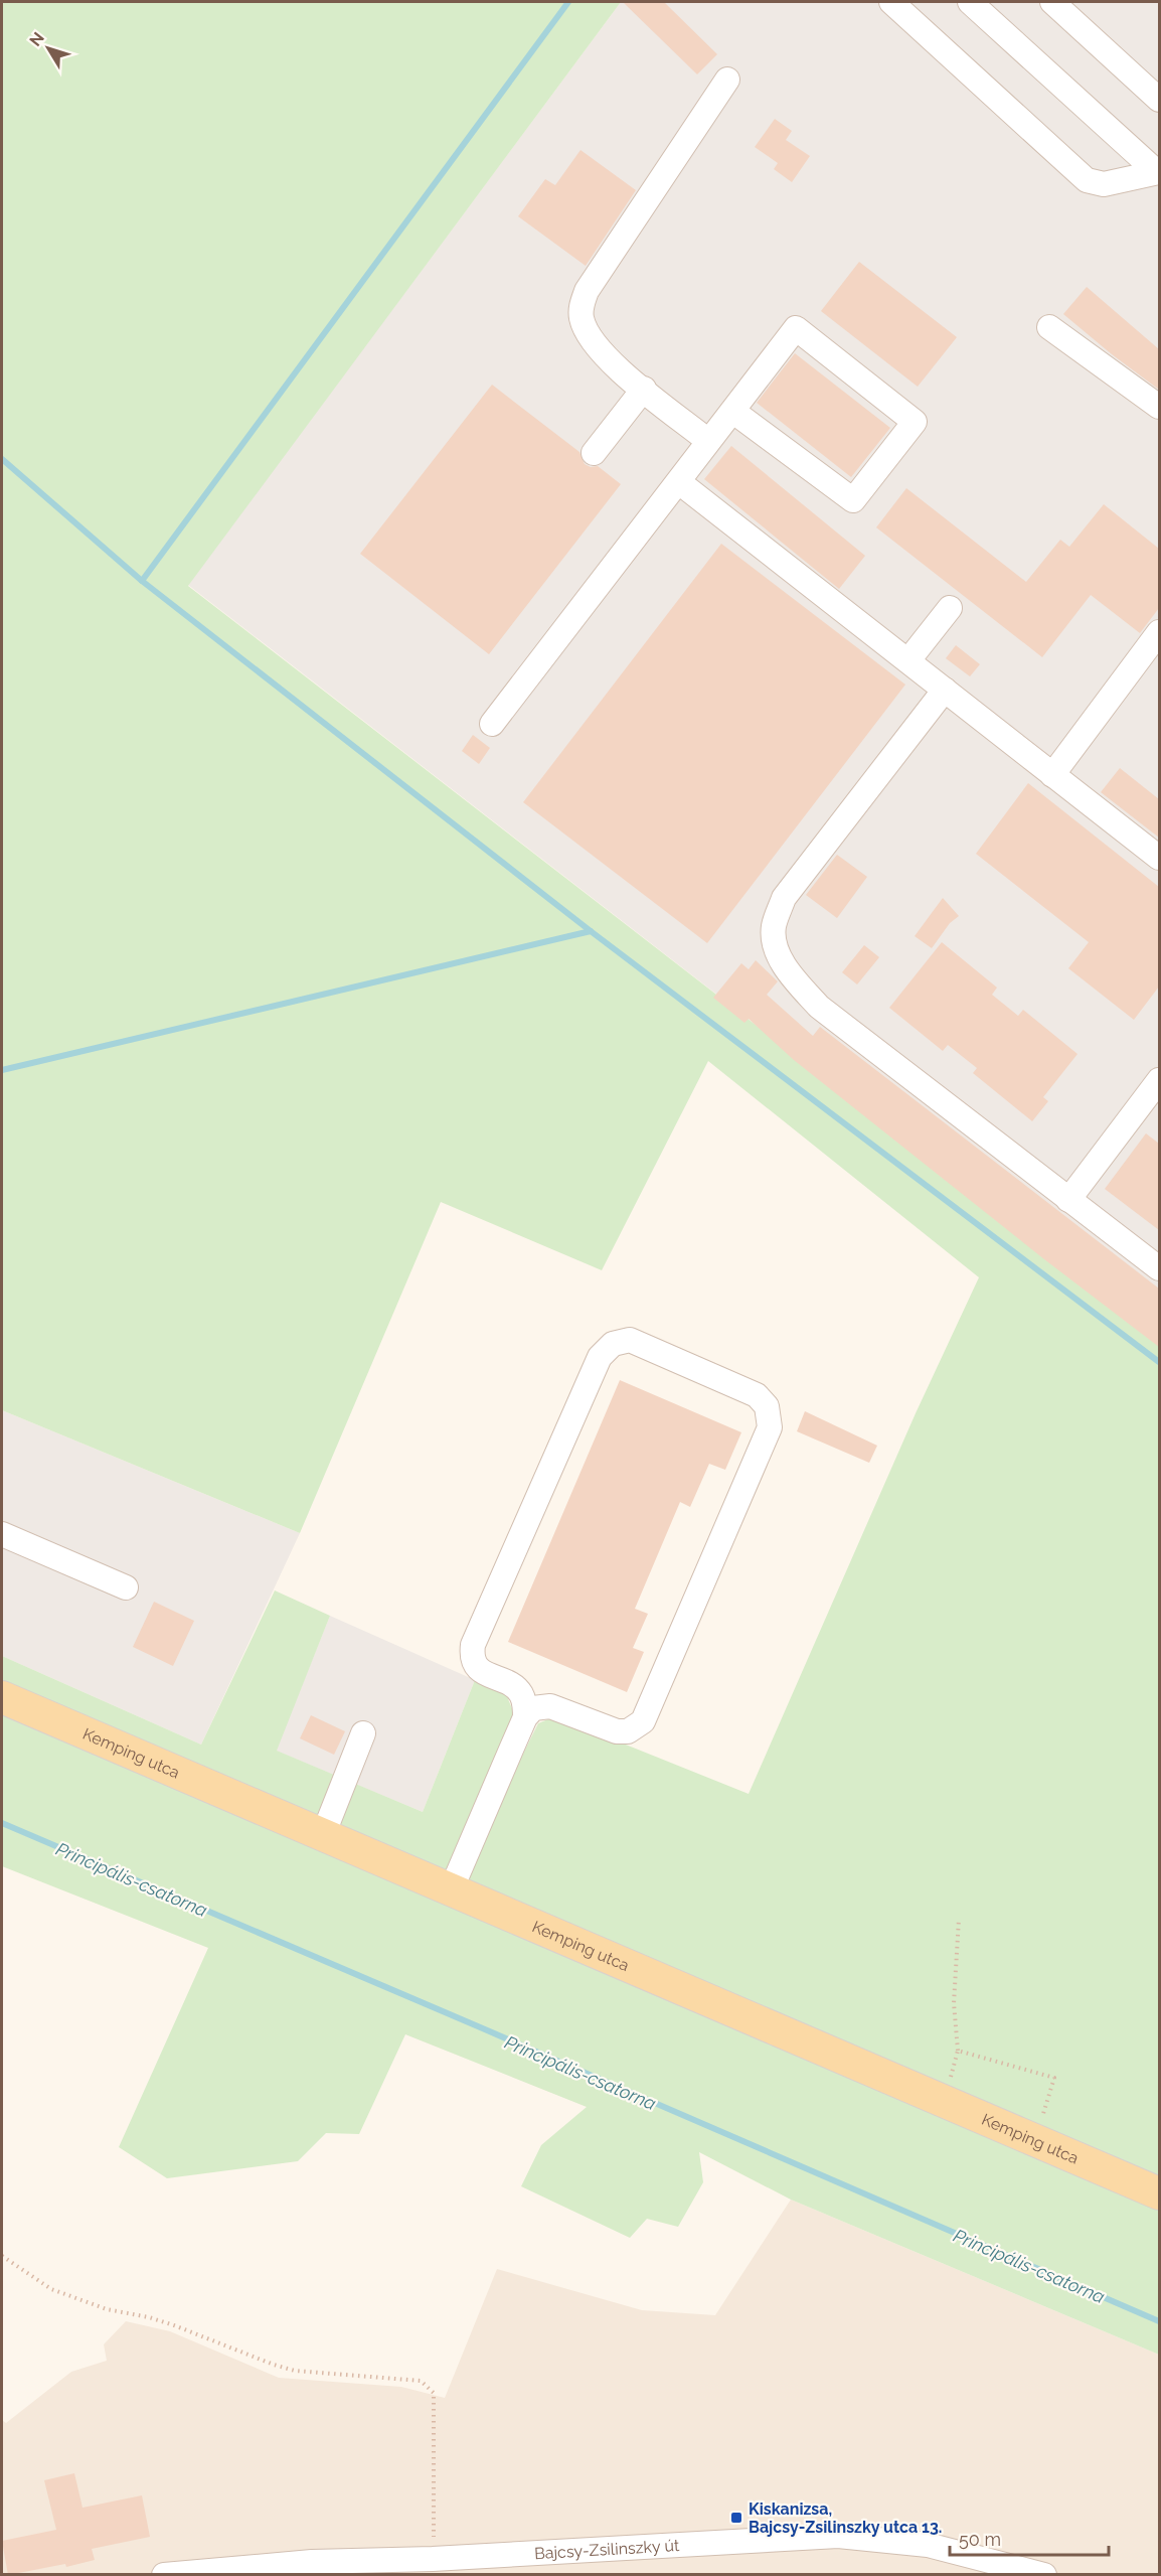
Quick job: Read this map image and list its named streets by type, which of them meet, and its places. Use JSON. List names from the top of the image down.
{
  "streets": {
    "main road": ["Kemping utca"],
    "street": ["Bajcsy-Zsilinszky út"]
  },
  "water": ["Principális-csatorna"],
  "places": {
    "transit": ["Kiskanizsa, Bajcsy-Zsilinszky utca 13."]
  },
  "scale_bar": "50 m",
  "north": "top left"
}
